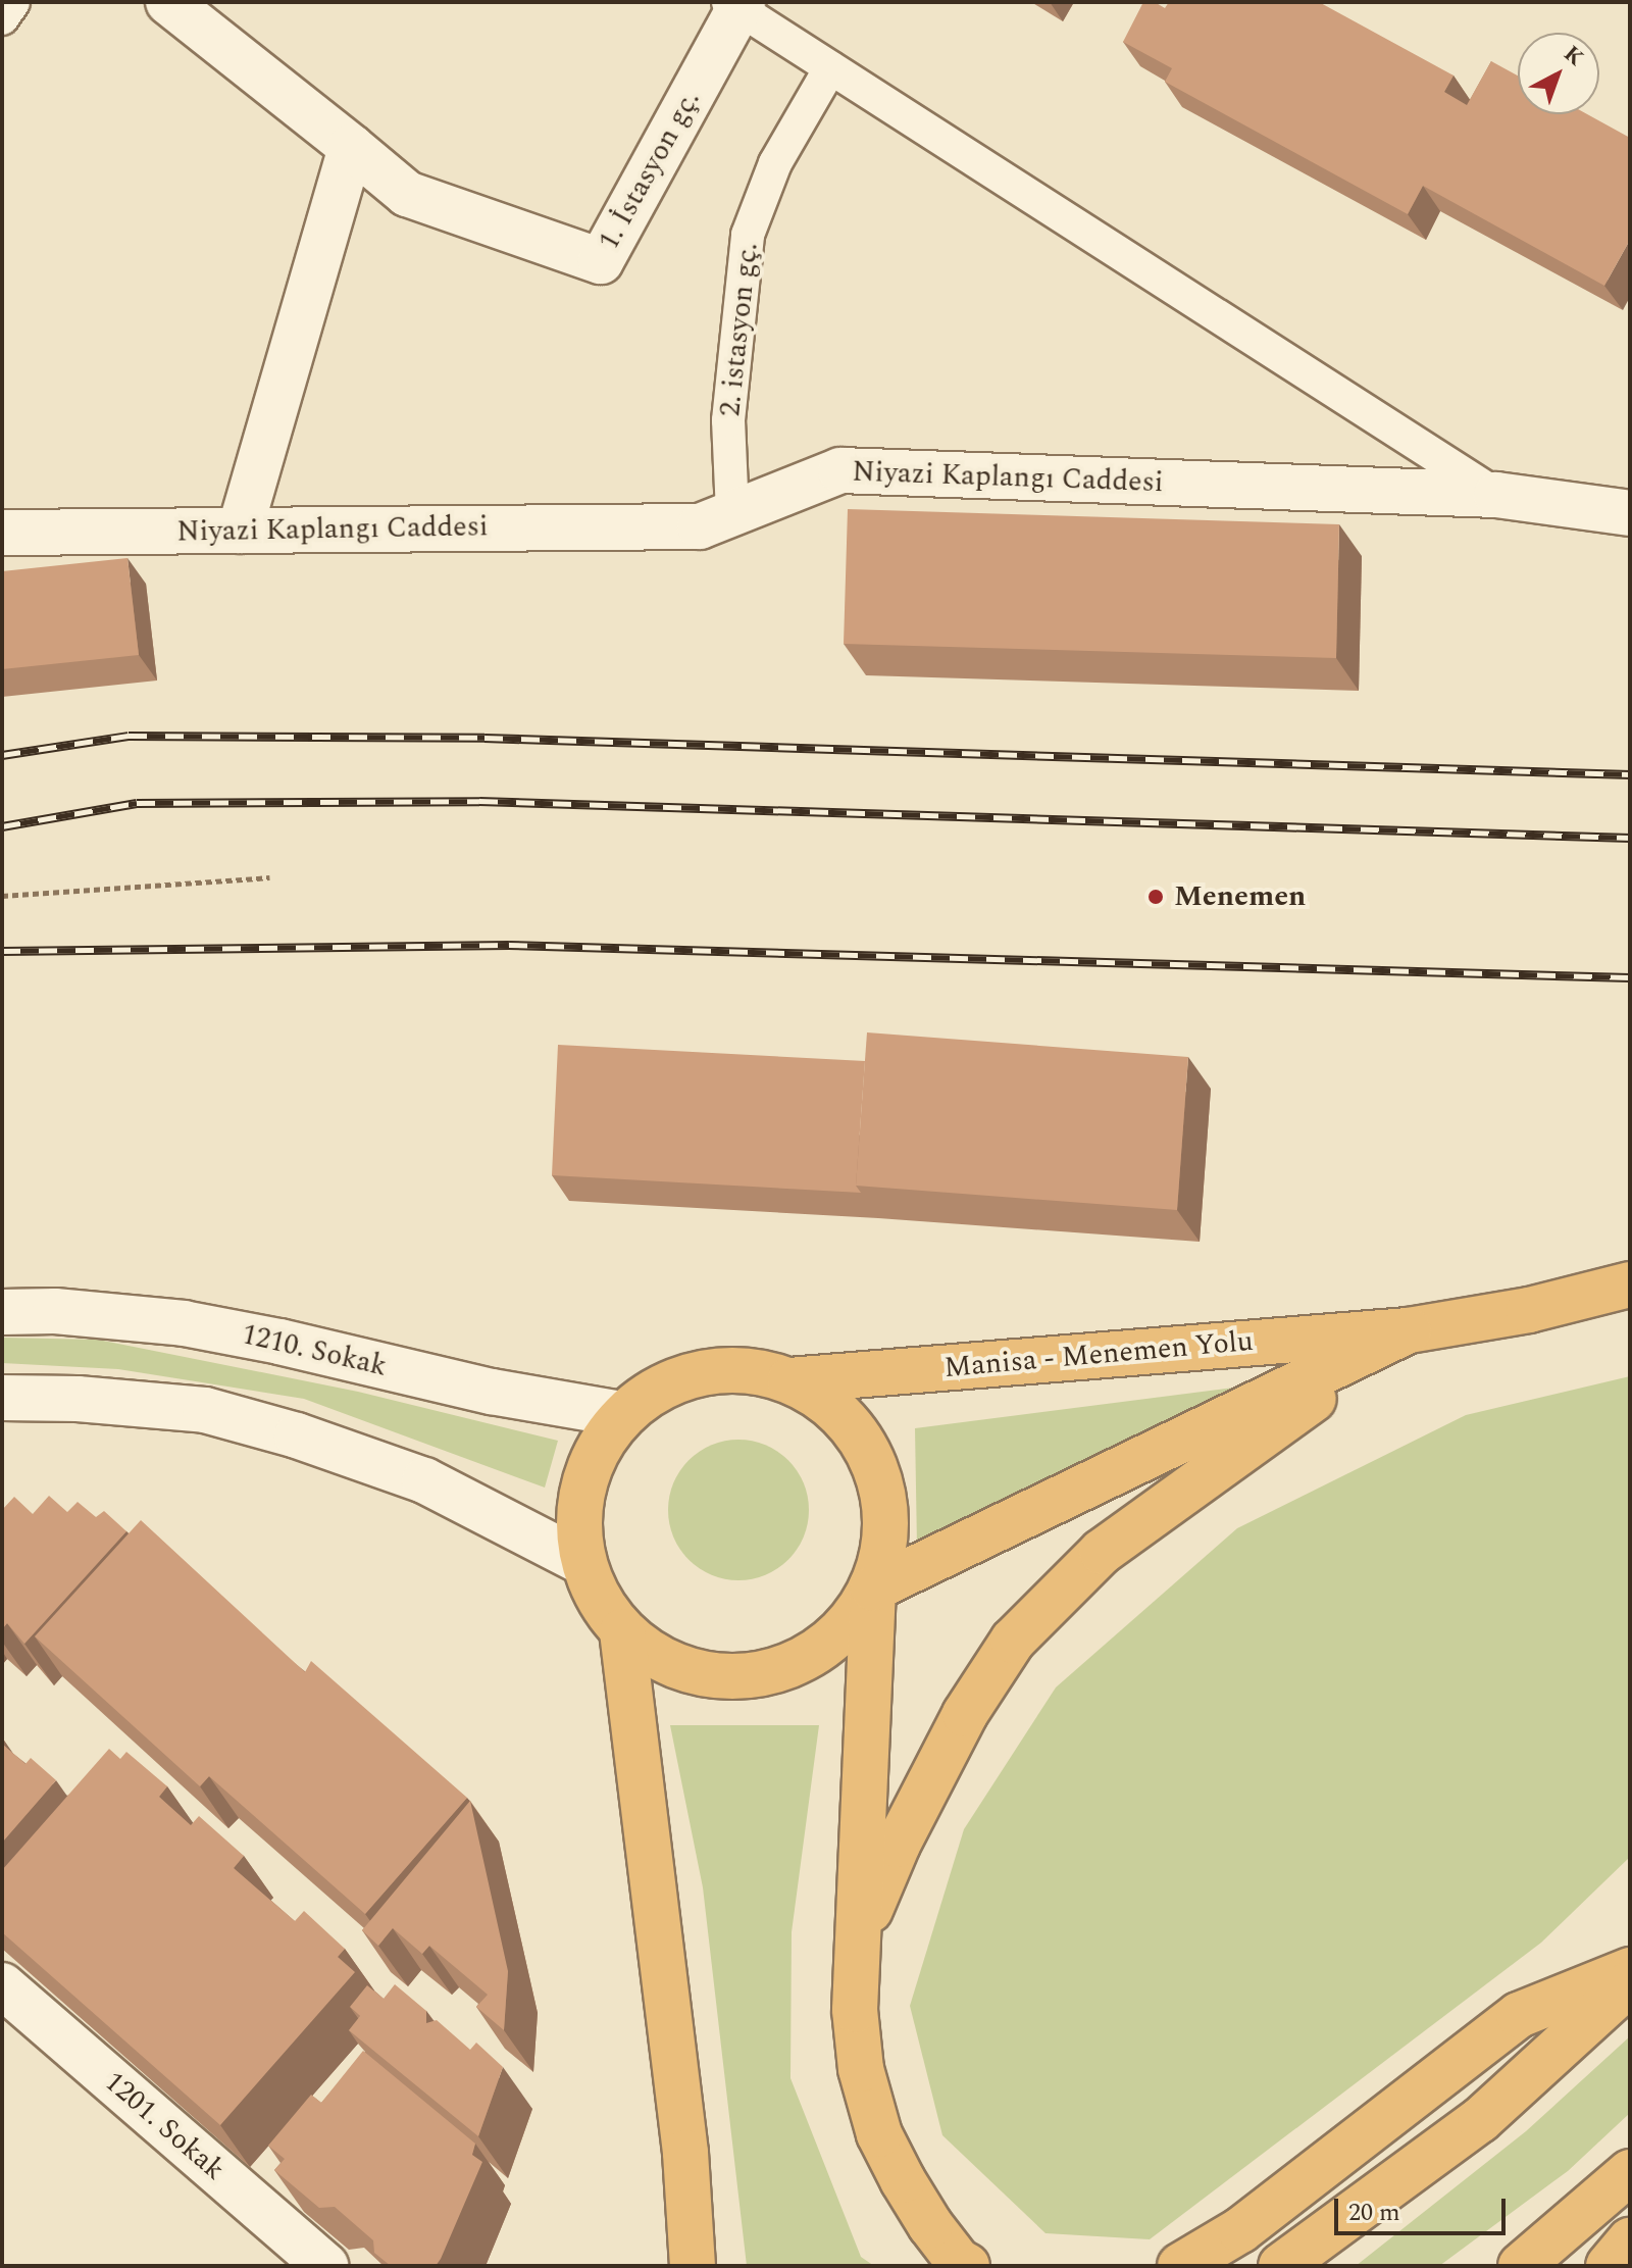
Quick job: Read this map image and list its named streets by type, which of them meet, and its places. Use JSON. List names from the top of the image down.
{
  "streets": {
    "highway": ["Manisa - Menemen Yolu"],
    "street": [
      "1. İstasyon gç.",
      "Niyazi Kaplangı Caddesi",
      "1210. Sokak",
      "1201. Sokak"
    ],
    "lane": ["2. istasyon gç."]
  },
  "crossings": [
    ["2. istasyon gç.", "Niyazi Kaplangı Caddesi"],
    ["1210. Sokak", "Manisa - Menemen Yolu"]
  ],
  "places": ["Menemen"],
  "scale_bar": "20 m",
  "north": "top right"
}
